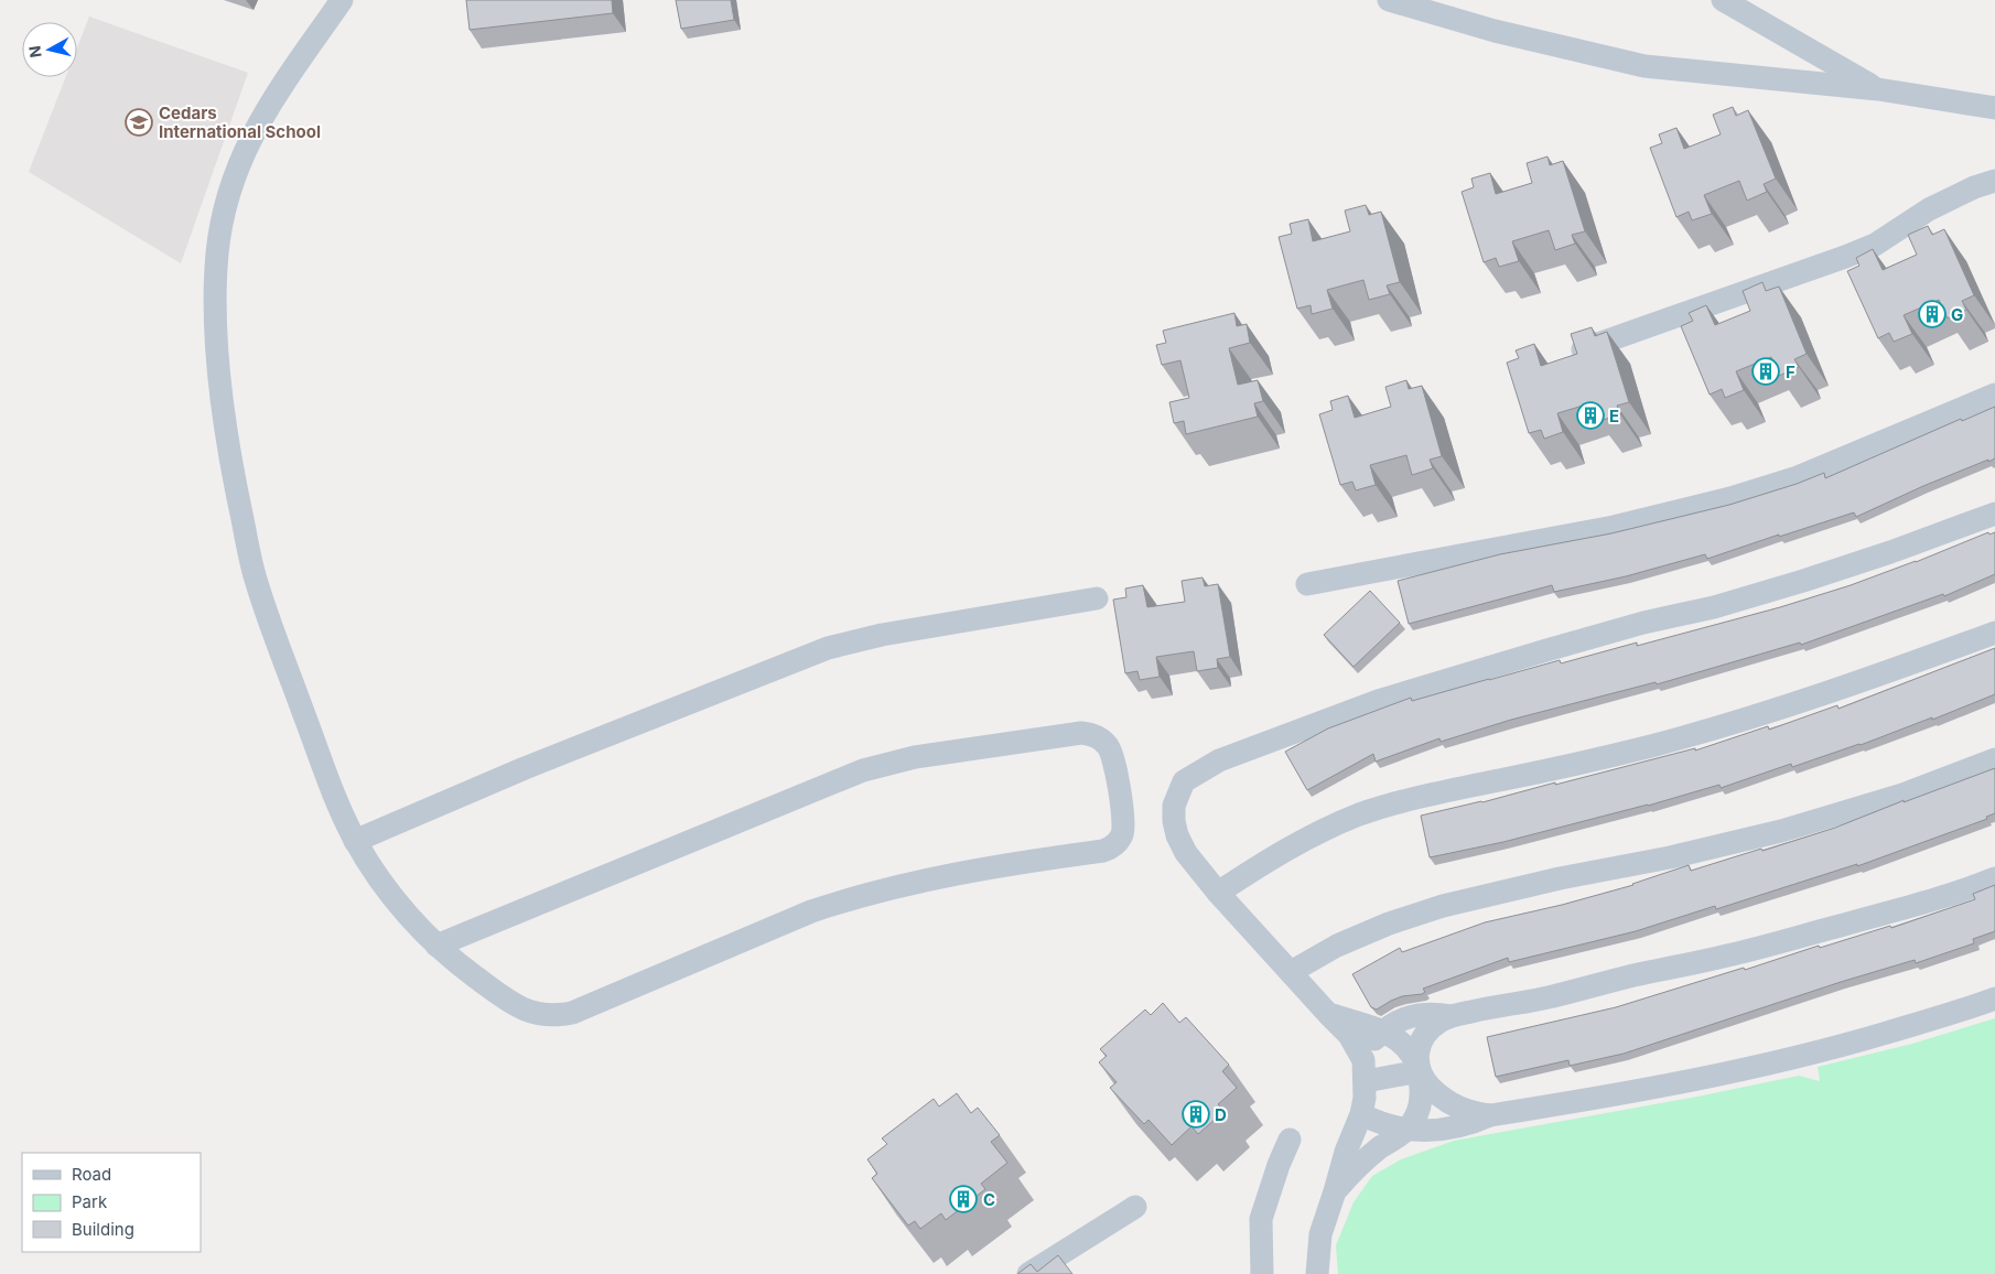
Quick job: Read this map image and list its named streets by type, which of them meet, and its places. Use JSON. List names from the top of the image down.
{
  "places": {
    "school or university": ["Cedars International School"],
    "building": [
      "G",
      "F",
      "E",
      "D",
      "C"
    ]
  },
  "legend": ["Road", "Park", "Building"],
  "north": "left"
}
